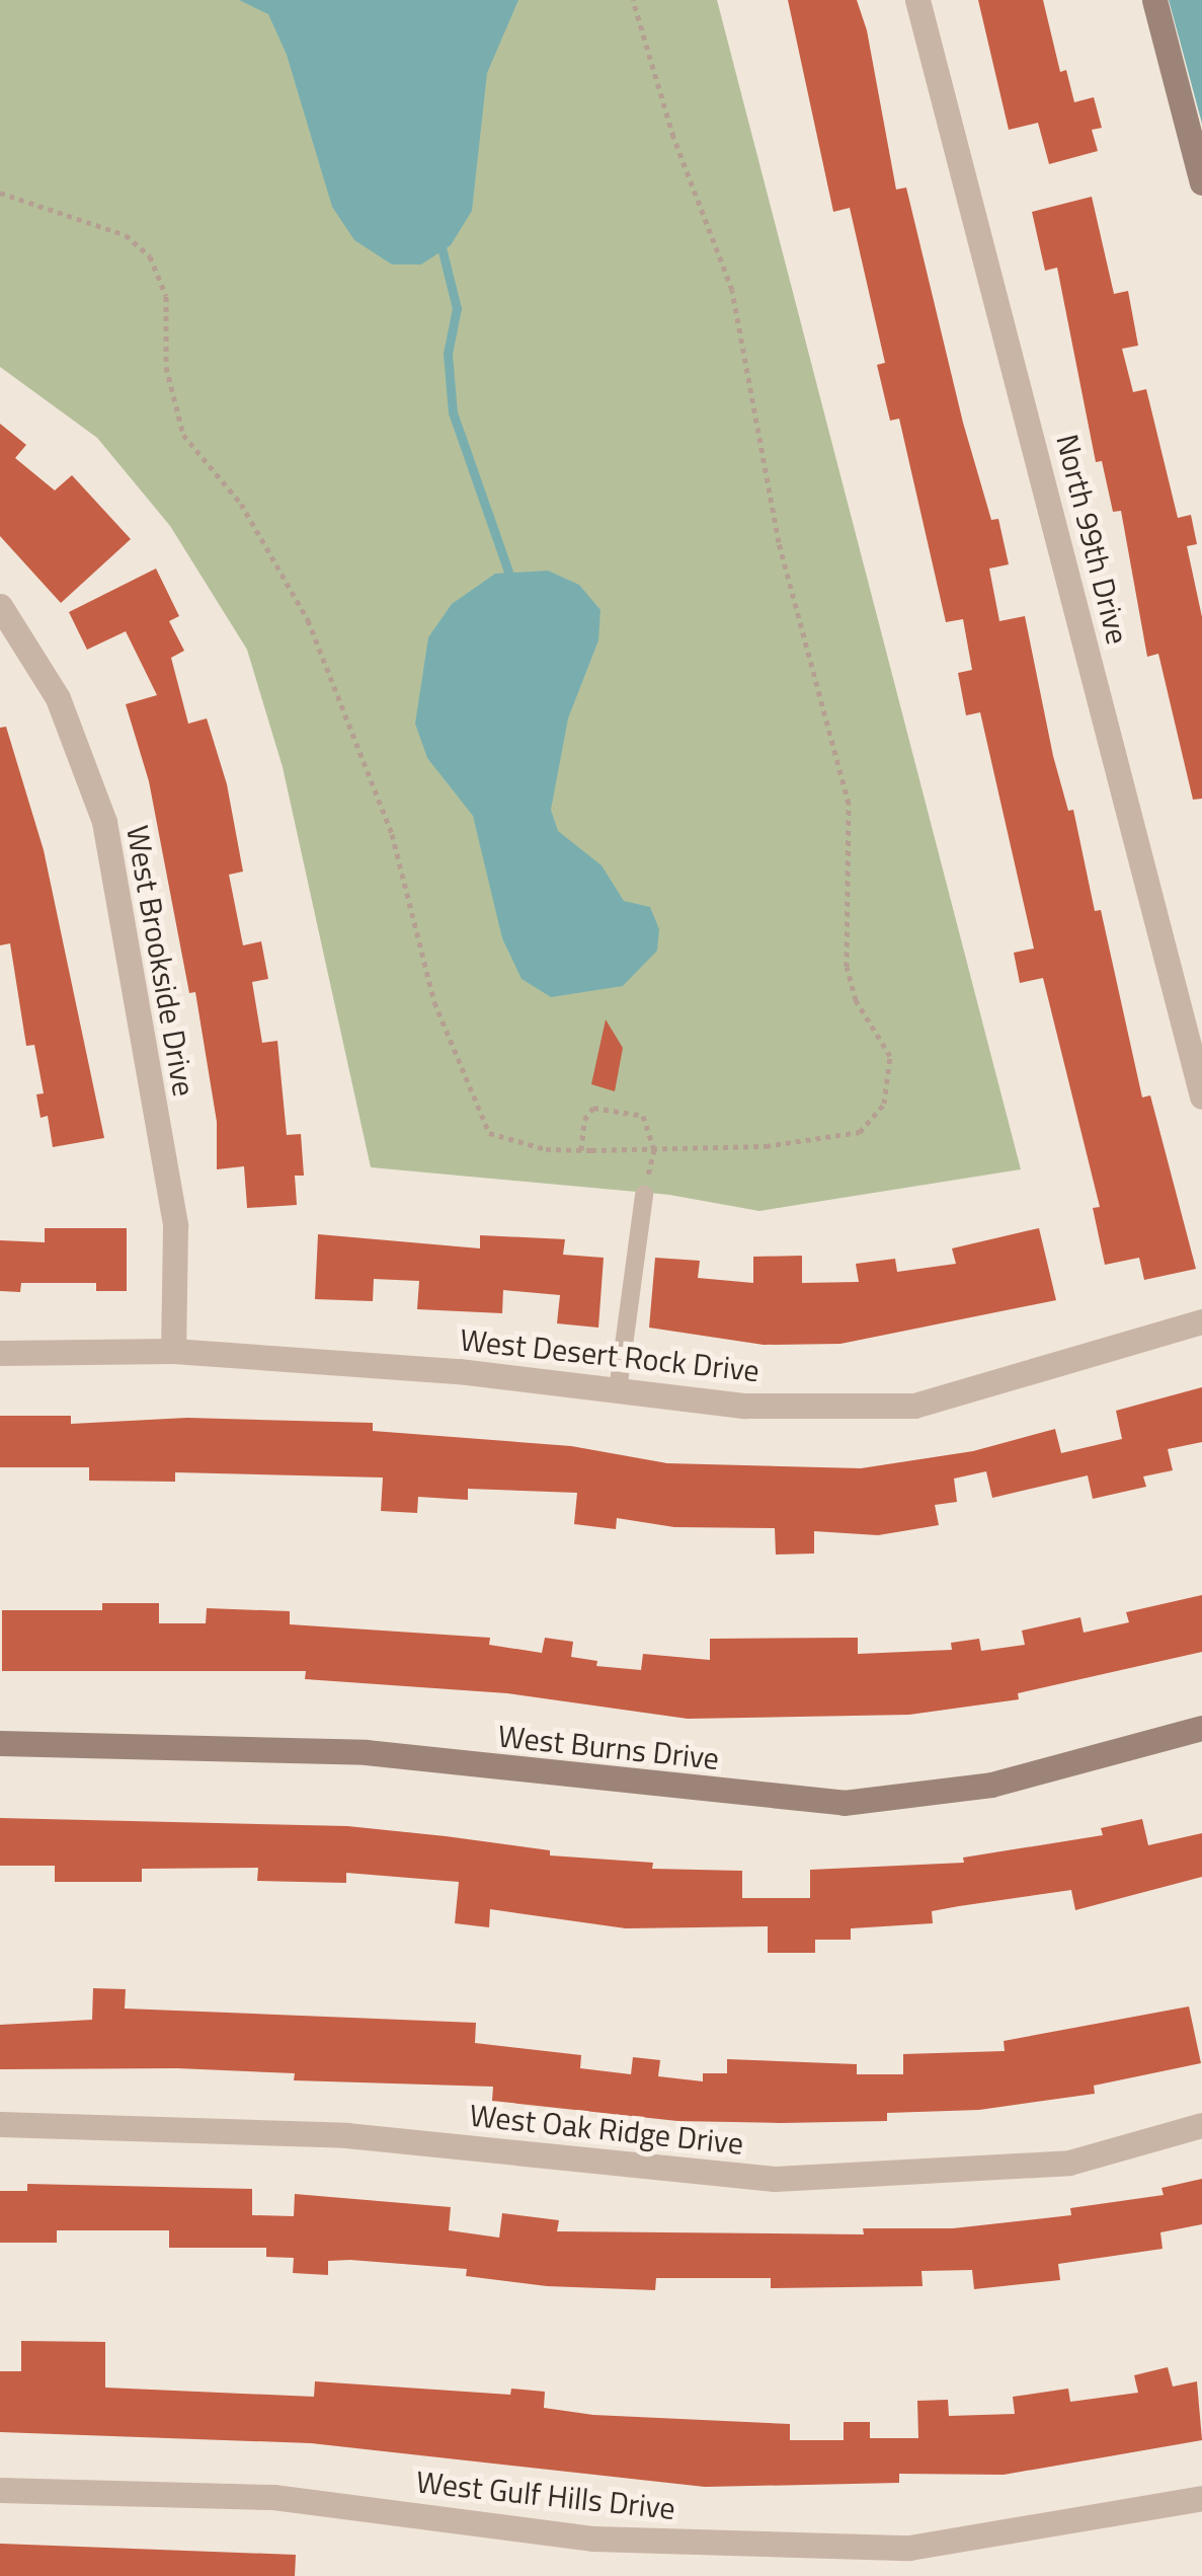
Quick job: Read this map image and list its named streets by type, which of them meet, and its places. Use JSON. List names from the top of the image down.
{
  "streets": {
    "street": [
      "North 99th Drive",
      "West Brookside Drive",
      "West Desert Rock Drive",
      "West Burns Drive",
      "West Oak Ridge Drive",
      "West Gulf Hills Drive"
    ]
  },
  "crossings": [
    ["West Brookside Drive", "West Desert Rock Drive"]
  ]
}
